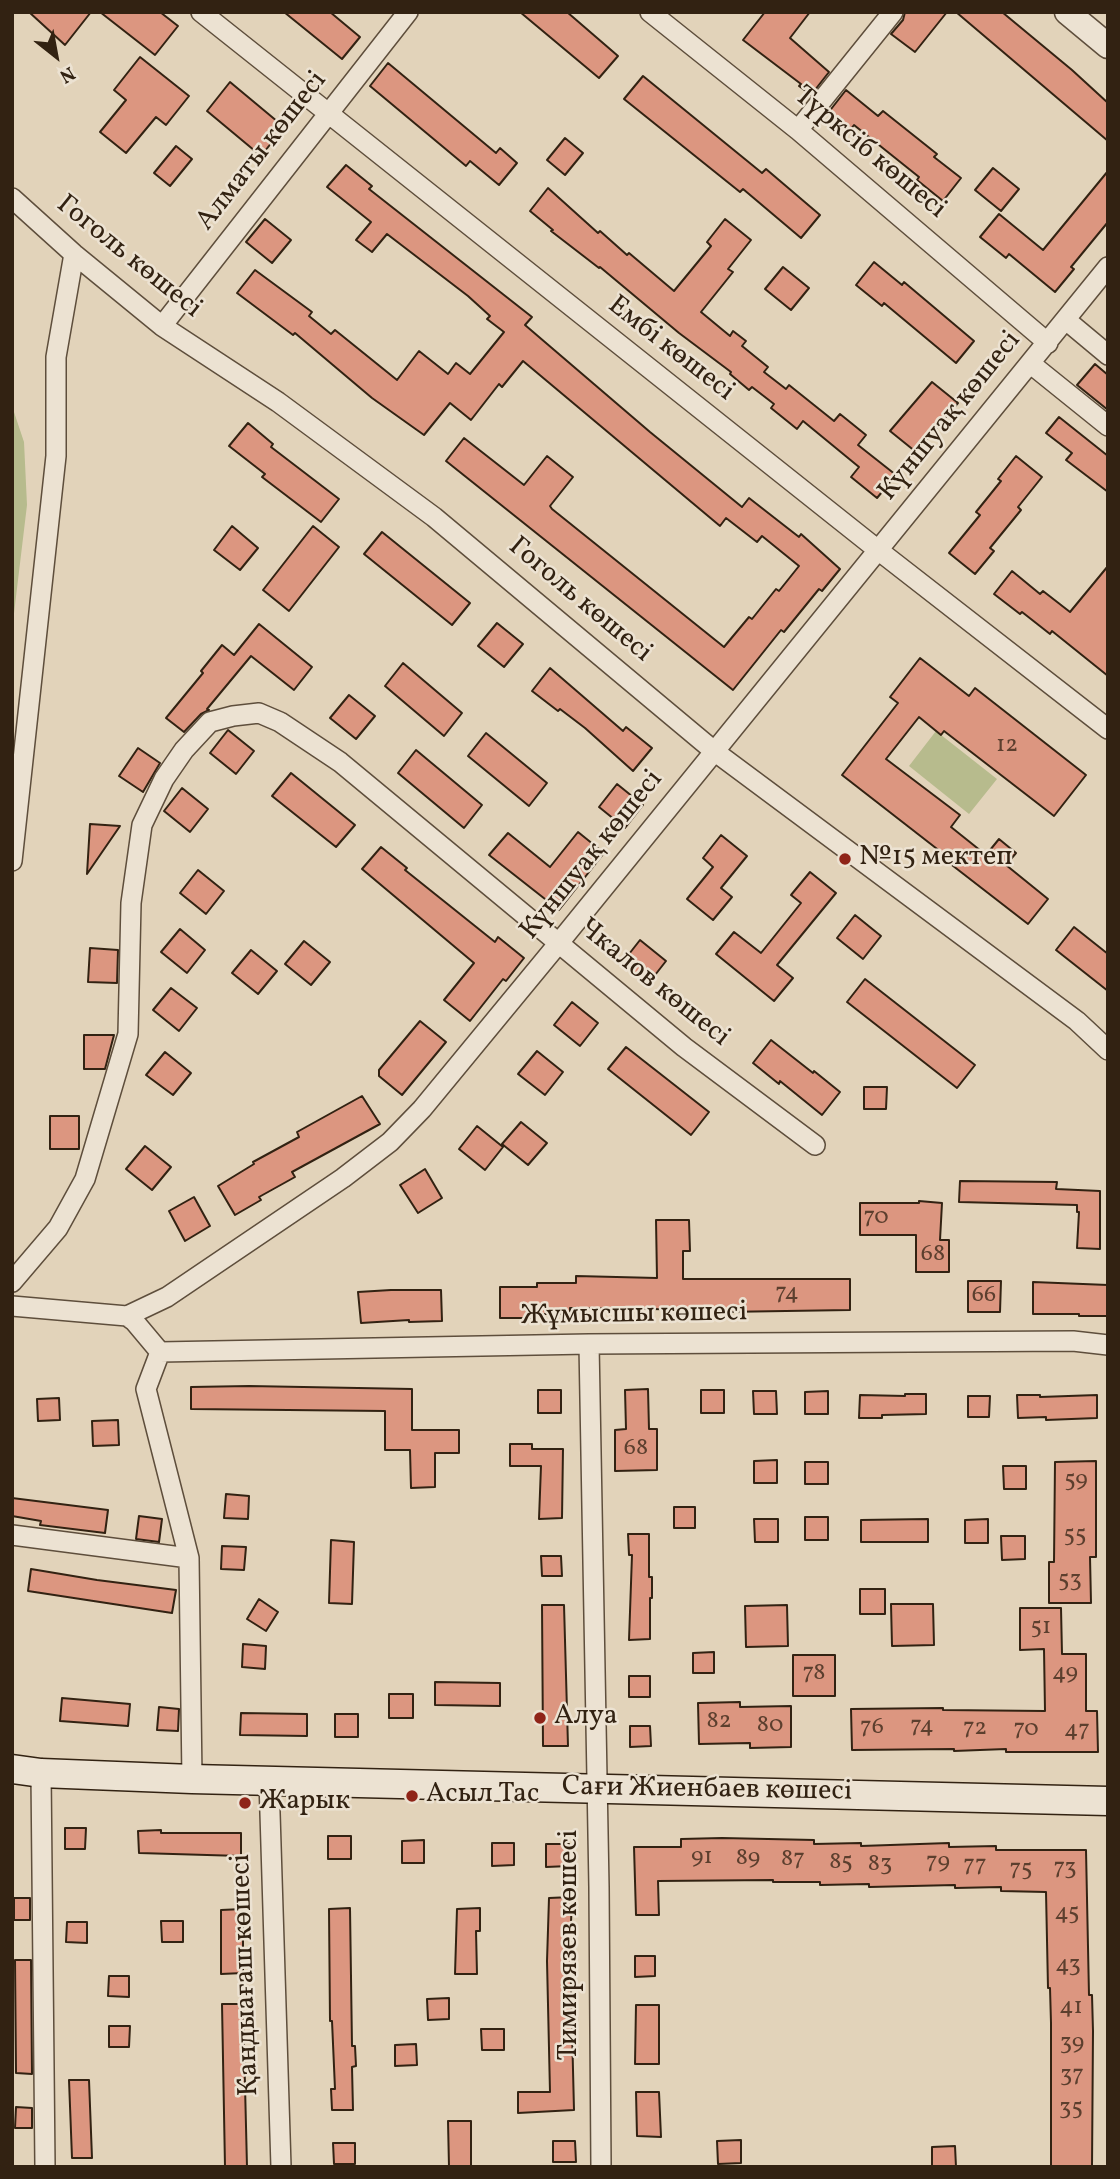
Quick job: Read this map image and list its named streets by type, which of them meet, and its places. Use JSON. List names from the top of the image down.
{
  "streets": {
    "main road": ["Сағи Жиенбаев көшесі"],
    "street": [
      "Алматы көшесі",
      "Түрксіб көшесі",
      "Гоголь көшесі",
      "Ембі көшесі",
      "Күншуақ көшесі",
      "Чкалов көшесі",
      "Жұмысшы көшесі",
      "Тимирязев көшесі",
      "Қандыағаш көшесі"
    ]
  },
  "crossings": [
    ["Алматы көшесі", "Гоголь көшесі"],
    ["Алматы көшесі", "Ембі көшесі"],
    ["Түрксіб көшесі", "Күншуақ көшесі"],
    ["Гоголь көшесі", "Күншуақ көшесі"],
    ["Ембі көшесі", "Күншуақ көшесі"],
    ["Күншуақ көшесі", "Чкалов көшесі"],
    ["Жұмысшы көшесі", "Тимирязев көшесі"],
    ["Сағи Жиенбаев көшесі", "Тимирязев көшесі"],
    ["Сағи Жиенбаев көшесі", "Қандыағаш көшесі"]
  ],
  "places": [
    "№15 мектеп",
    "Алуа",
    "Асыл Тас",
    "Жарык"
  ],
  "house_numbers": [
    "12",
    "70",
    "68",
    "74",
    "66",
    "68",
    "59",
    "55",
    "53",
    "51",
    "78",
    "49",
    "82",
    "80",
    "74",
    "76",
    "72",
    "70",
    "47",
    "91",
    "89",
    "87",
    "85",
    "79",
    "83",
    "77",
    "73",
    "75",
    "45",
    "43",
    "41",
    "39",
    "37",
    "35"
  ],
  "north": "bottom right"
}
